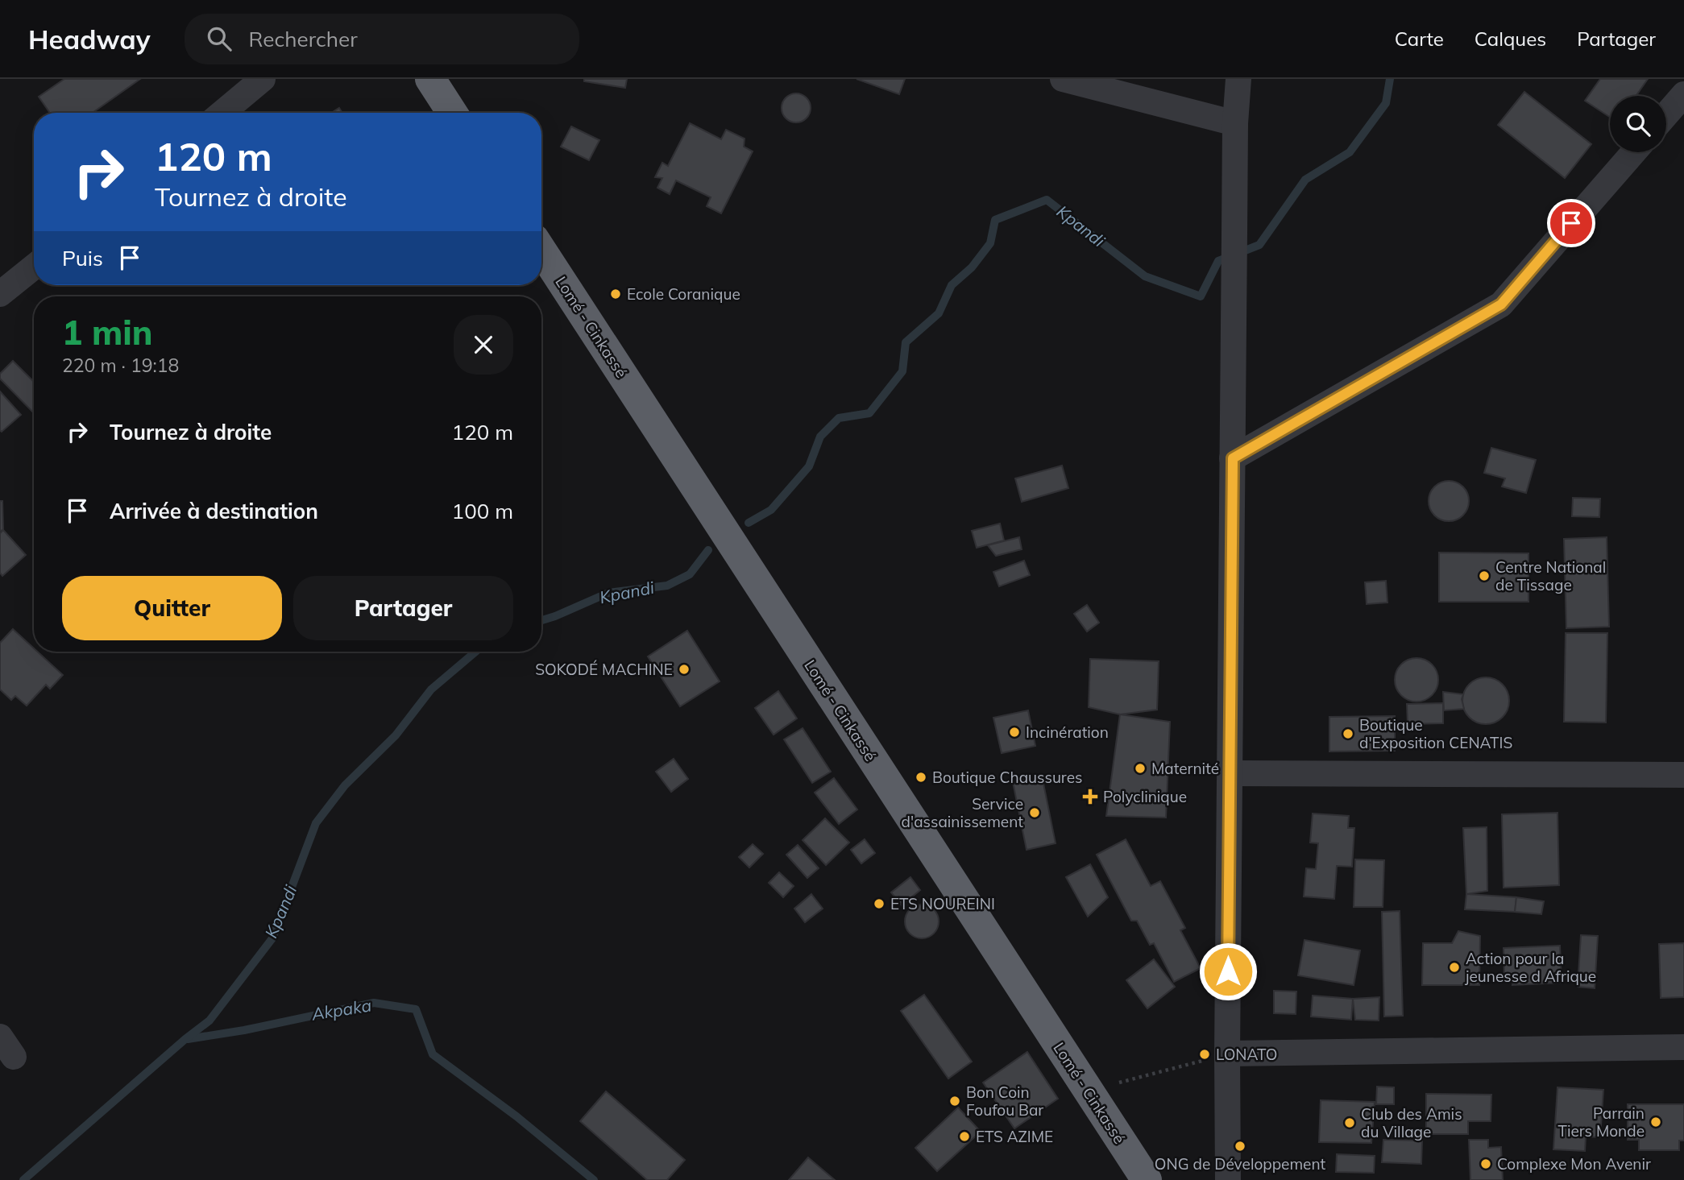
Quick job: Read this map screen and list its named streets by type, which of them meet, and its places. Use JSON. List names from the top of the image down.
{
  "streets": {
    "highway": ["Lomé - Cinkassé"]
  },
  "water": ["Kpandi", "Akpaka"],
  "places": {
    "other": [
      "Ecole Coranique",
      "Centre National de Tissage",
      "SOKODÉ MACHINE",
      "Incinération",
      "Boutique d'Exposition CENATIS",
      "Maternité",
      "Boutique Chaussures",
      "Service d'assainissement",
      "ETS NOUREINI",
      "Action pour la jeunesse d Afrique",
      "LONATO",
      "Bon Coin Foufou Bar",
      "Parrain Tiers Monde",
      "Club des Amis du Village",
      "ETS AZIME",
      "ONG de Développement",
      "Complexe Mon Avenir"
    ],
    "health": ["Polyclinique"]
  },
  "page": {
    "header": "Headway",
    "search": "Rechercher",
    "nav": ["Carte", "Calques", "Partager"],
    "turn": ["120 m", "Tournez à droite"],
    "then": "Puis",
    "heading": ["1 min", "220 m · 19:18"],
    "list": [
      {
        "name": "Tournez à droite",
        "value": "120 m"
      },
      {
        "name": "Arrivée à destination",
        "value": "100 m"
      }
    ],
    "buttons": ["Quitter", "Partager"]
  }
}
